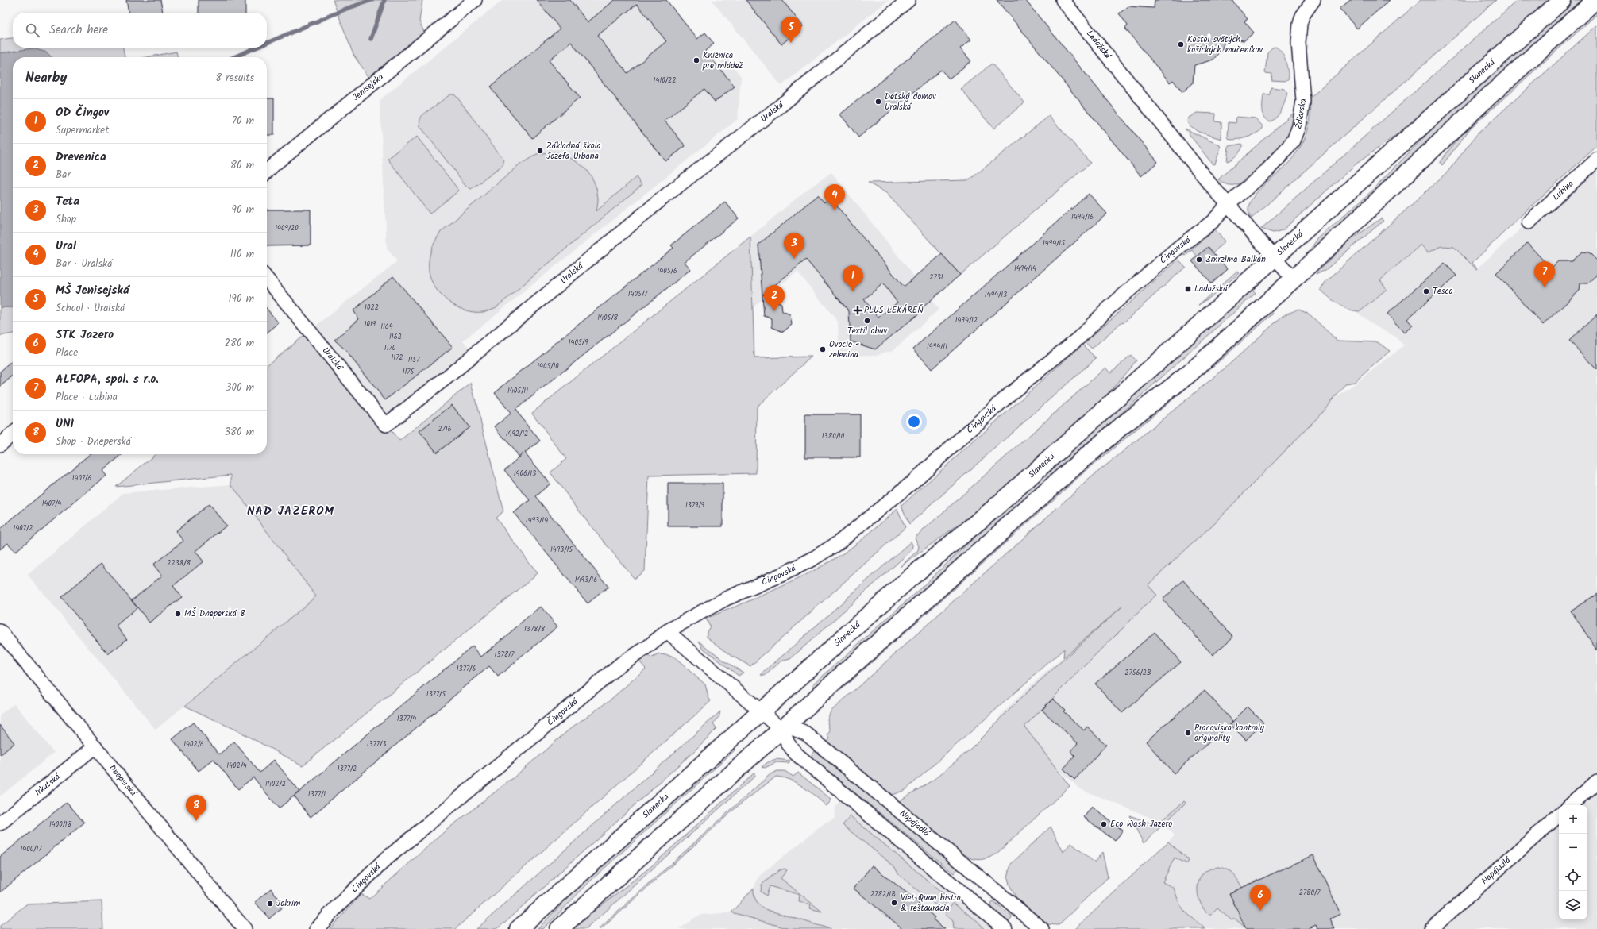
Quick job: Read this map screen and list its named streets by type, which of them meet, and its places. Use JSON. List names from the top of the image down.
{
  "streets": {
    "main road": ["Slanecká"],
    "street": [
      "Ladožská",
      "Jenisejská",
      "Uralská",
      "Ždiarska",
      "Lubina",
      "Čingovská",
      "Dneperská",
      "Irkutská",
      "Napájadlá"
    ]
  },
  "crossings": [
    ["Ladožská", "Slanecká"],
    ["Ladožská", "Ždiarska"],
    ["Ladožská", "Čingovská"],
    ["Ždiarska", "Čingovská"],
    ["Dneperská", "Irkutská"]
  ],
  "districts": ["NAD JAZEROM"],
  "places": {
    "other": [
      "Kostol svätých košických mučeníkov",
      "Knižnica pre mládež",
      "Detský domov Uralská",
      "Základná škola Jozefa Urbana",
      "Zmrzlina Balkán",
      "Tesco",
      "Textil obuv",
      "Ovocie - zelenina",
      "MŠ Dneperská 8",
      "Pracovisko kontroly originality",
      "Eco Wash Jazero",
      "Viet Quan bistro & reštaurácia",
      "Jokrim"
    ],
    "transit": ["Ladožská"],
    "health": ["PLUS LEKÁREŇ"]
  },
  "house_numbers": [
    "1410/22",
    "1494/16",
    "1409/20",
    "1494/15",
    "1494/14",
    "1405/6",
    "2731",
    "1405/7",
    "1494/13",
    "1022",
    "1405/8",
    "1494/12",
    "1019",
    "1164",
    "1162",
    "1405/9",
    "1494/11",
    "1170",
    "1172",
    "1157",
    "1405/10",
    "1175",
    "1405/11",
    "2716",
    "1492/12",
    "1380/10",
    "1406/13",
    "1407/6",
    "1407/4",
    "1379/9",
    "1493/14",
    "1407/2",
    "1493/15",
    "2238/8",
    "1493/16",
    "1378/8",
    "1378/7",
    "1377/6",
    "2756/2B",
    "1377/5",
    "1377/4",
    "1402/6",
    "1377/3",
    "1402/4",
    "1377/2",
    "1402/2",
    "1377/1",
    "1400/18",
    "1400/17",
    "2780/7",
    "2782/1B"
  ],
  "page": {
    "search": "Search here",
    "pins": [
      "5",
      "4",
      "3",
      "7",
      "1",
      "2",
      "8",
      "6"
    ],
    "heading": ["Nearby", "8 results"],
    "list": [
      {
        "mark": "1",
        "name": "OD Čingov",
        "note": "Supermarket",
        "value": "70 m"
      },
      {
        "mark": "2",
        "name": "Drevenica",
        "note": "Bar",
        "value": "80 m"
      },
      {
        "mark": "3",
        "name": "Teta",
        "note": "Shop",
        "value": "90 m"
      },
      {
        "mark": "4",
        "name": "Ural",
        "note": "Bar · Uralská",
        "value": "110 m"
      },
      {
        "mark": "5",
        "name": "MŠ Jenisejská",
        "note": "School · Uralská",
        "value": "190 m"
      },
      {
        "mark": "6",
        "name": "STK Jazero",
        "note": "Place",
        "value": "280 m"
      },
      {
        "mark": "7",
        "name": "ALFOPA, spol. s r.o.",
        "note": "Place · Lubina",
        "value": "300 m"
      },
      {
        "mark": "8",
        "name": "UNI",
        "note": "Shop · Dneperská",
        "value": "380 m"
      }
    ],
    "map_buttons": ["+", "−"]
  }
}
